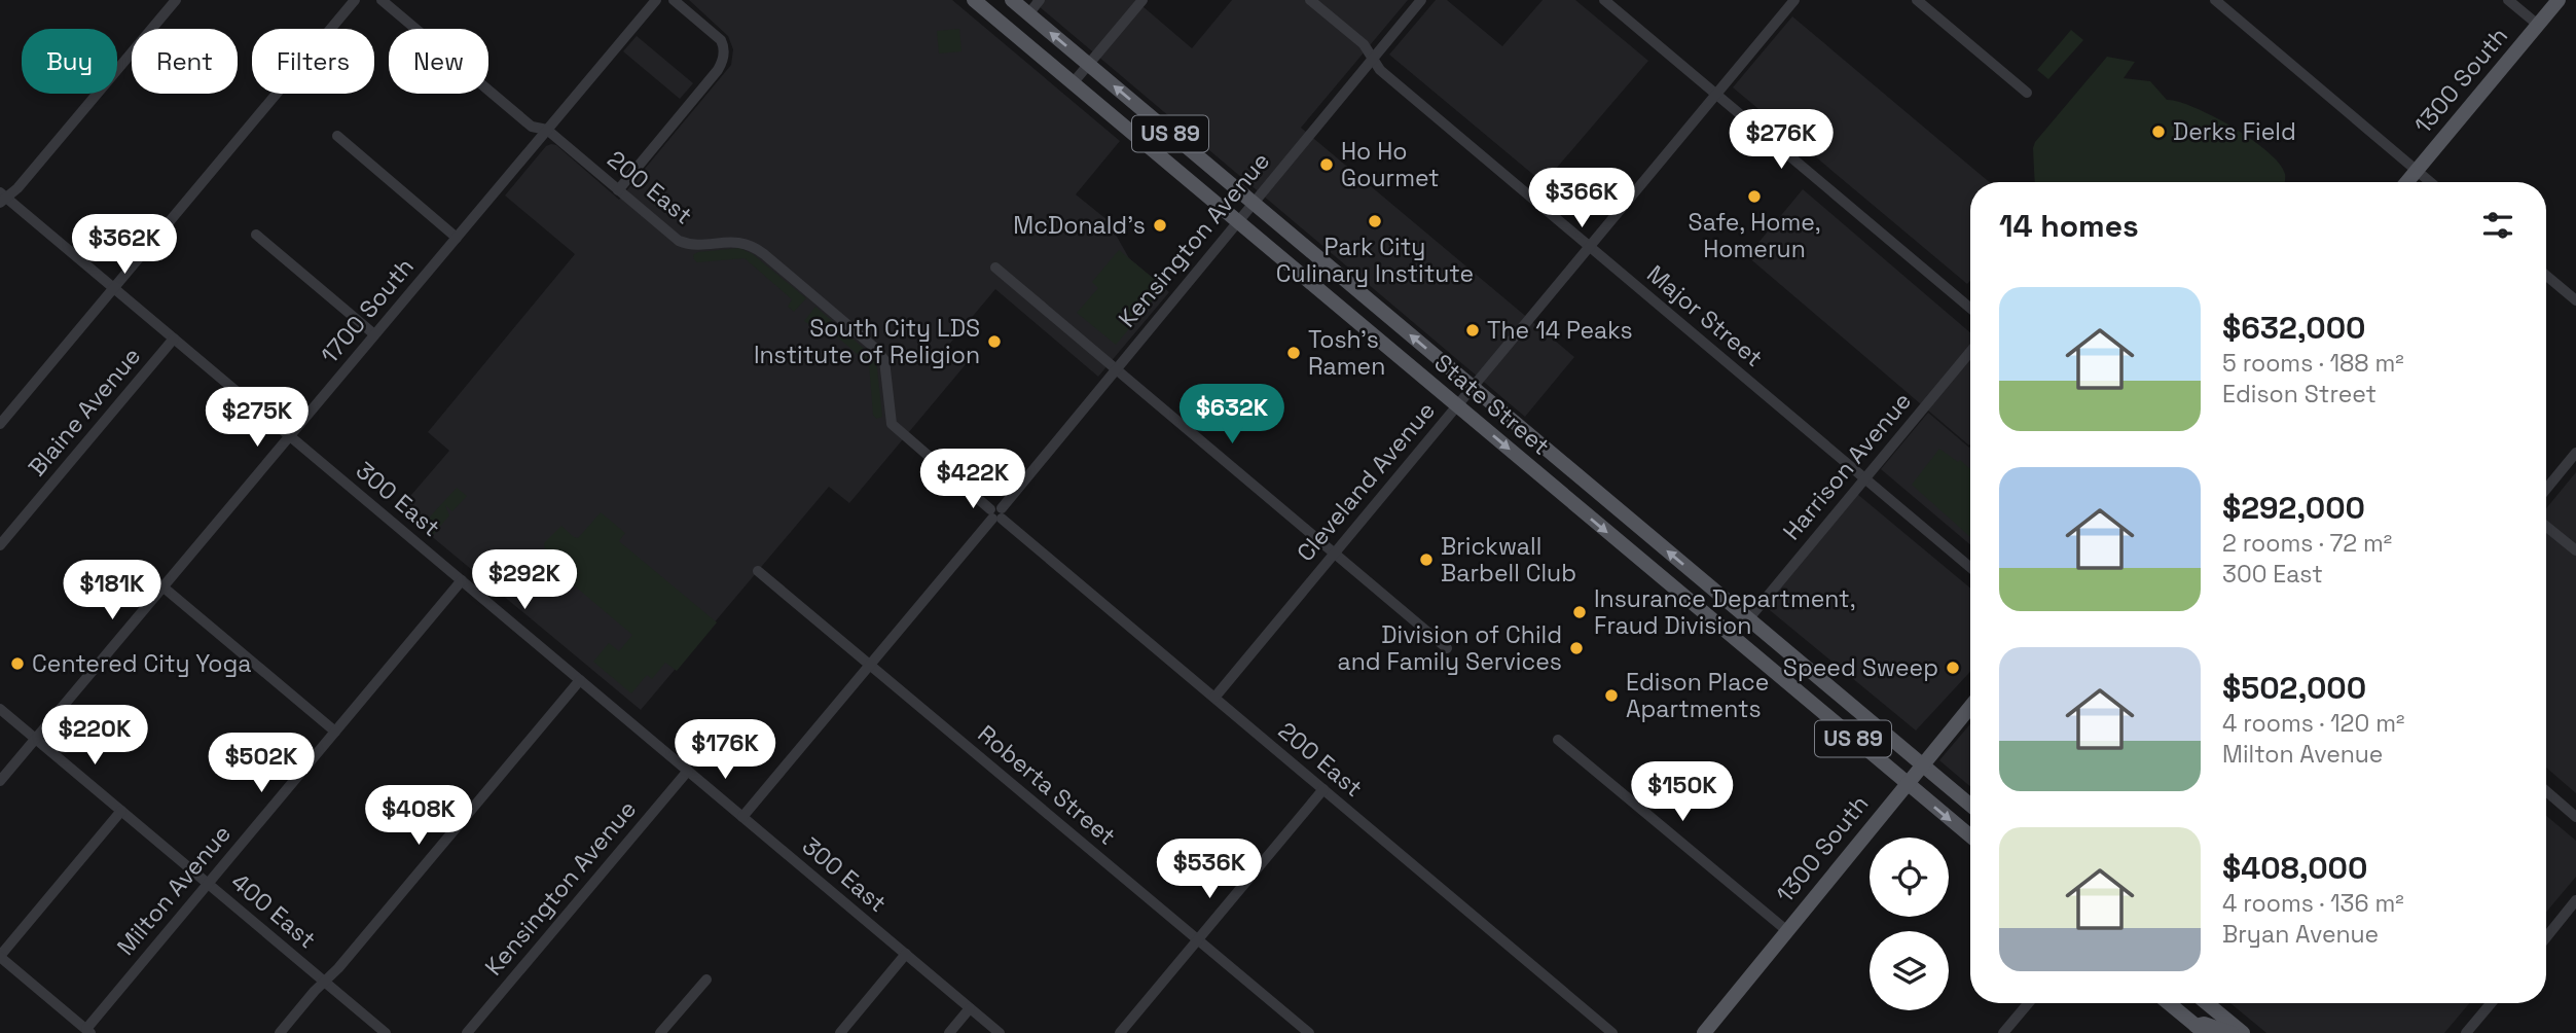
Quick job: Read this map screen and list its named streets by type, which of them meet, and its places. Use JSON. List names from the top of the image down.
{
  "streets": {
    "main road": ["1300 South", "US 89", "State Street"],
    "street": [
      "200 East",
      "Kensington Avenue",
      "1700 South",
      "Major Street",
      "Blaine Avenue",
      "Harrison Avenue",
      "Cleveland Avenue",
      "300 East",
      "Roberta Street",
      "Milton Avenue",
      "400 East"
    ]
  },
  "crossings": [
    ["1300 South", "State Street"],
    ["200 East", "Kensington Avenue"],
    ["200 East", "1700 South"],
    ["200 East", "Cleveland Avenue"],
    ["Kensington Avenue", "Major Street"],
    ["Kensington Avenue", "State Street"],
    ["Kensington Avenue", "300 East"],
    ["Kensington Avenue", "Roberta Street"],
    ["1700 South", "300 East"],
    ["1700 South", "400 East"],
    ["Major Street", "Harrison Avenue"],
    ["Major Street", "Cleveland Avenue"],
    ["State Street", "Harrison Avenue"],
    ["State Street", "Cleveland Avenue"],
    ["Blaine Avenue", "300 East"],
    ["300 East", "Milton Avenue"],
    ["Milton Avenue", "400 East"]
  ],
  "places": [
    "Derks Field",
    "Ho Ho Gourmet",
    "Safe, Home, Homerun",
    "Park City Culinary Institute",
    "McDonald's",
    "The 14 Peaks",
    "South City LDS Institute of Religion",
    "Tosh's Ramen",
    "Brickwall Barbell Club",
    "Insurance Department, Fraud Division",
    "Division of Child and Family Services",
    "Centered City Yoga",
    "Speed Sweep",
    "Edison Place Apartments"
  ],
  "page": {
    "chip": [
      "Buy",
      "Rent",
      "Filters",
      "New"
    ],
    "price": [
      "$276K",
      "$366K",
      "$362K",
      "$632K",
      "$275K",
      "$422K",
      "$292K",
      "$181K",
      "$220K",
      "$176K",
      "$502K",
      "$150K",
      "$408K",
      "$536K"
    ],
    "heading": "14 homes",
    "list": [
      {
        "name": "$632,000",
        "note": "5 rooms · 188 m² · Edison Street"
      },
      {
        "name": "$292,000",
        "note": "2 rooms · 72 m² · 300 East"
      },
      {
        "name": "$502,000",
        "note": "4 rooms · 120 m² · Milton Avenue"
      },
      {
        "name": "$408,000",
        "note": "4 rooms · 136 m² · Bryan Avenue"
      }
    ]
  }
}
